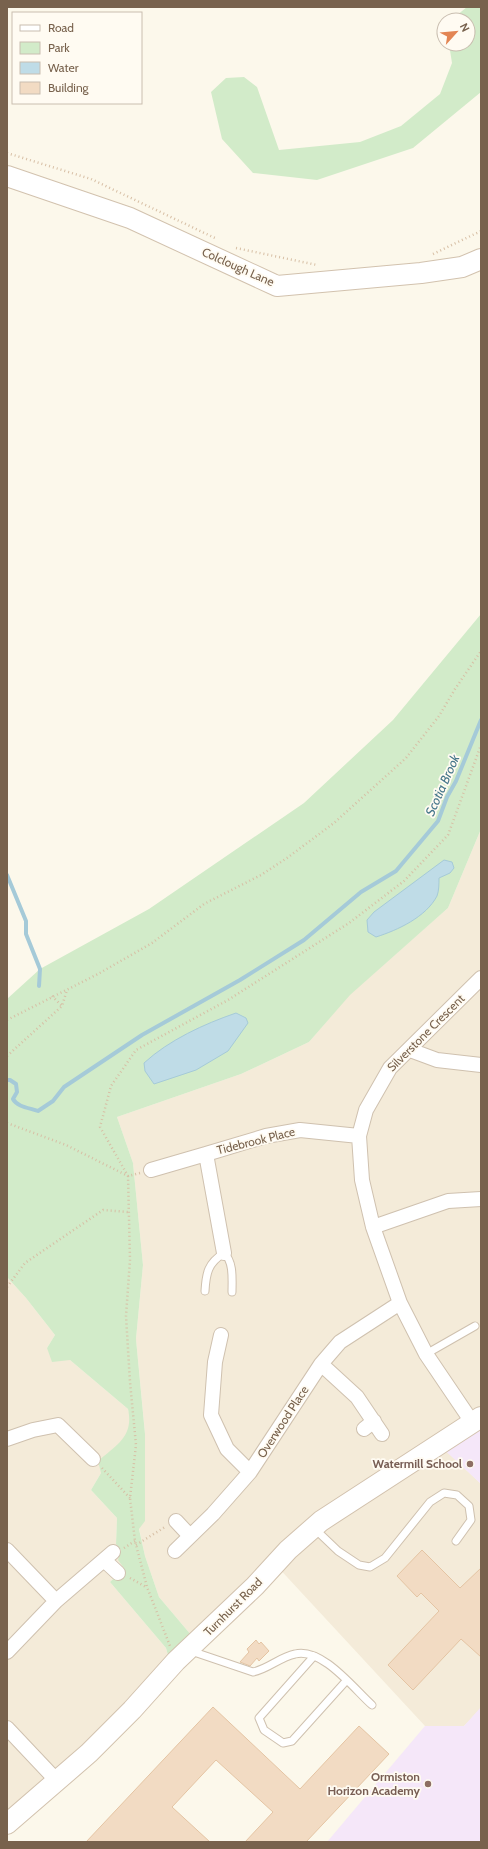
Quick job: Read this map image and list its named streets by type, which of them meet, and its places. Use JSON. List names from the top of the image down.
{
  "streets": {
    "street": [
      "Colclough Lane",
      "Silverstone Crescent",
      "Tidebrook Place",
      "Overwood Place",
      "Turnhurst Road"
    ]
  },
  "crossings": [
    ["Silverstone Crescent", "Tidebrook Place"],
    ["Silverstone Crescent", "Overwood Place"],
    ["Silverstone Crescent", "Turnhurst Road"]
  ],
  "water": ["Scotia Brook"],
  "places": ["Watermill School", "Ormiston Horizon Academy"],
  "legend": [
    "Road",
    "Park",
    "Water",
    "Building"
  ],
  "north": "top right"
}
